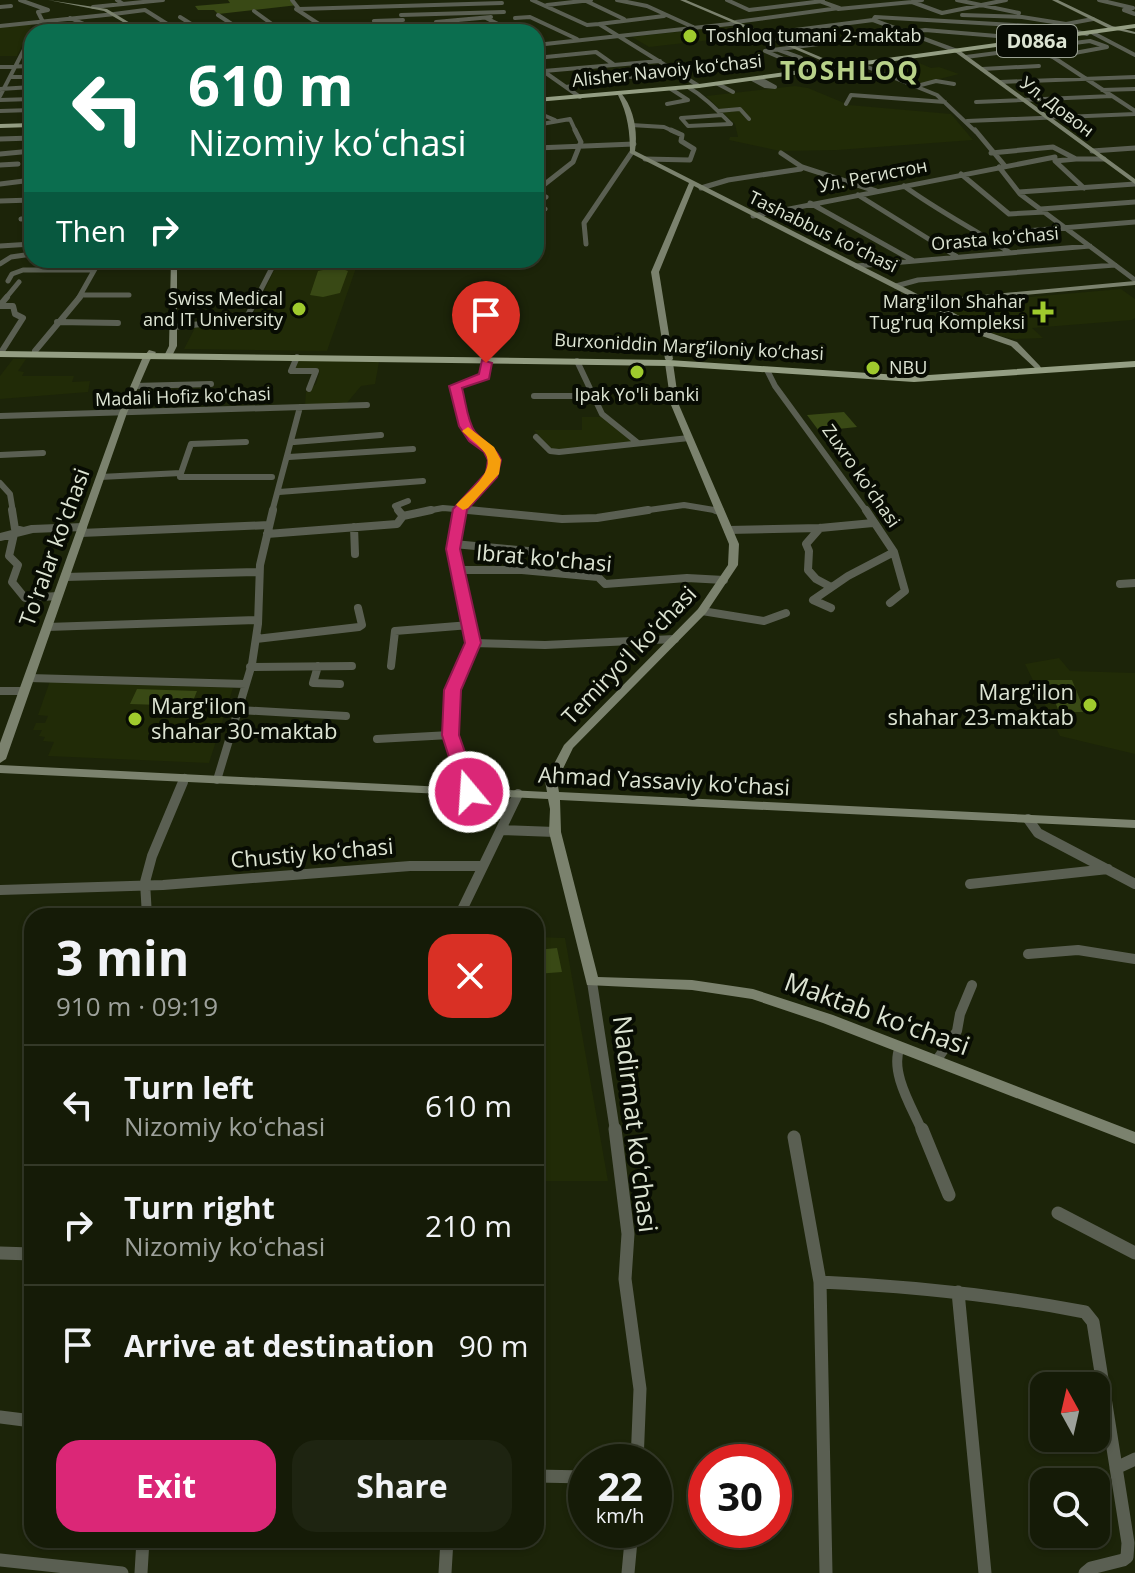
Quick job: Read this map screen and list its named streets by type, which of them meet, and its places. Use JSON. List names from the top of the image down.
{
  "streets": {
    "main road": ["D086a", "Alisher Navoiy koʻchasi", "Burxoniddin Marg’iloniy ko’chasi"],
    "street": [
      "Ул. Довон",
      "Ул. Регистон",
      "Tashabbus koʻchasi",
      "Orasta koʻchasi",
      "Madali Hofiz ko'chasi",
      "Zuxro ko'chasi",
      "To'ralar ko'chasi",
      "Ibrat ko'chasi",
      "Temiryoʻl koʻchasi",
      "Ahmad Yassaviy ko'chasi",
      "Chustiy koʻchasi",
      "Maktab koʻchasi",
      "Nadirmat koʻchasi"
    ]
  },
  "crossings": [
    ["Alisher Navoiy koʻchasi", "Ул. Довон"],
    ["Ул. Регистон", "Tashabbus koʻchasi"],
    ["Tashabbus koʻchasi", "Orasta koʻchasi"],
    ["Tashabbus koʻchasi", "Burxoniddin Marg’iloniy ko’chasi"],
    ["Tashabbus koʻchasi", "Temiryoʻl koʻchasi"],
    ["Burxoniddin Marg’iloniy ko’chasi", "Zuxro ko'chasi"],
    ["Burxoniddin Marg’iloniy ko’chasi", "To'ralar ko'chasi"],
    ["Burxoniddin Marg’iloniy ko’chasi", "Temiryoʻl koʻchasi"],
    ["Madali Hofiz ko'chasi", "To'ralar ko'chasi"],
    ["Ibrat ko'chasi", "Temiryoʻl koʻchasi"],
    ["Temiryoʻl koʻchasi", "Ahmad Yassaviy ko'chasi"],
    ["Temiryoʻl koʻchasi", "Nadirmat koʻchasi"],
    ["Ahmad Yassaviy ko'chasi", "Nadirmat koʻchasi"],
    ["Maktab koʻchasi", "Nadirmat koʻchasi"]
  ],
  "districts": ["TOSHLOQ"],
  "places": {
    "other": [
      "Toshloq tumani 2-maktab",
      "Swiss Medical and IT University",
      "NBU",
      "Ipak Yo'li banki",
      "Marg'ilon shahar 23-maktab",
      "Marg'ilon shahar 30-maktab"
    ],
    "health": ["Marg'ilon Shahar Tug'ruq Kompleksi"]
  },
  "north": "top",
  "page": {
    "turn": ["610 m", "Nizomiy koʻchasi"],
    "then": "Then",
    "heading": ["3 min", "910 m · 09:19"],
    "list": [
      {
        "name": "Turn left",
        "note": "Nizomiy koʻchasi",
        "value": "610 m"
      },
      {
        "name": "Turn right",
        "note": "Nizomiy koʻchasi",
        "value": "210 m"
      },
      {
        "name": "Arrive at destination",
        "value": "90 m"
      }
    ],
    "buttons": ["Exit", "Share"],
    "speed": "22 km/h",
    "limit": "30"
  }
}
